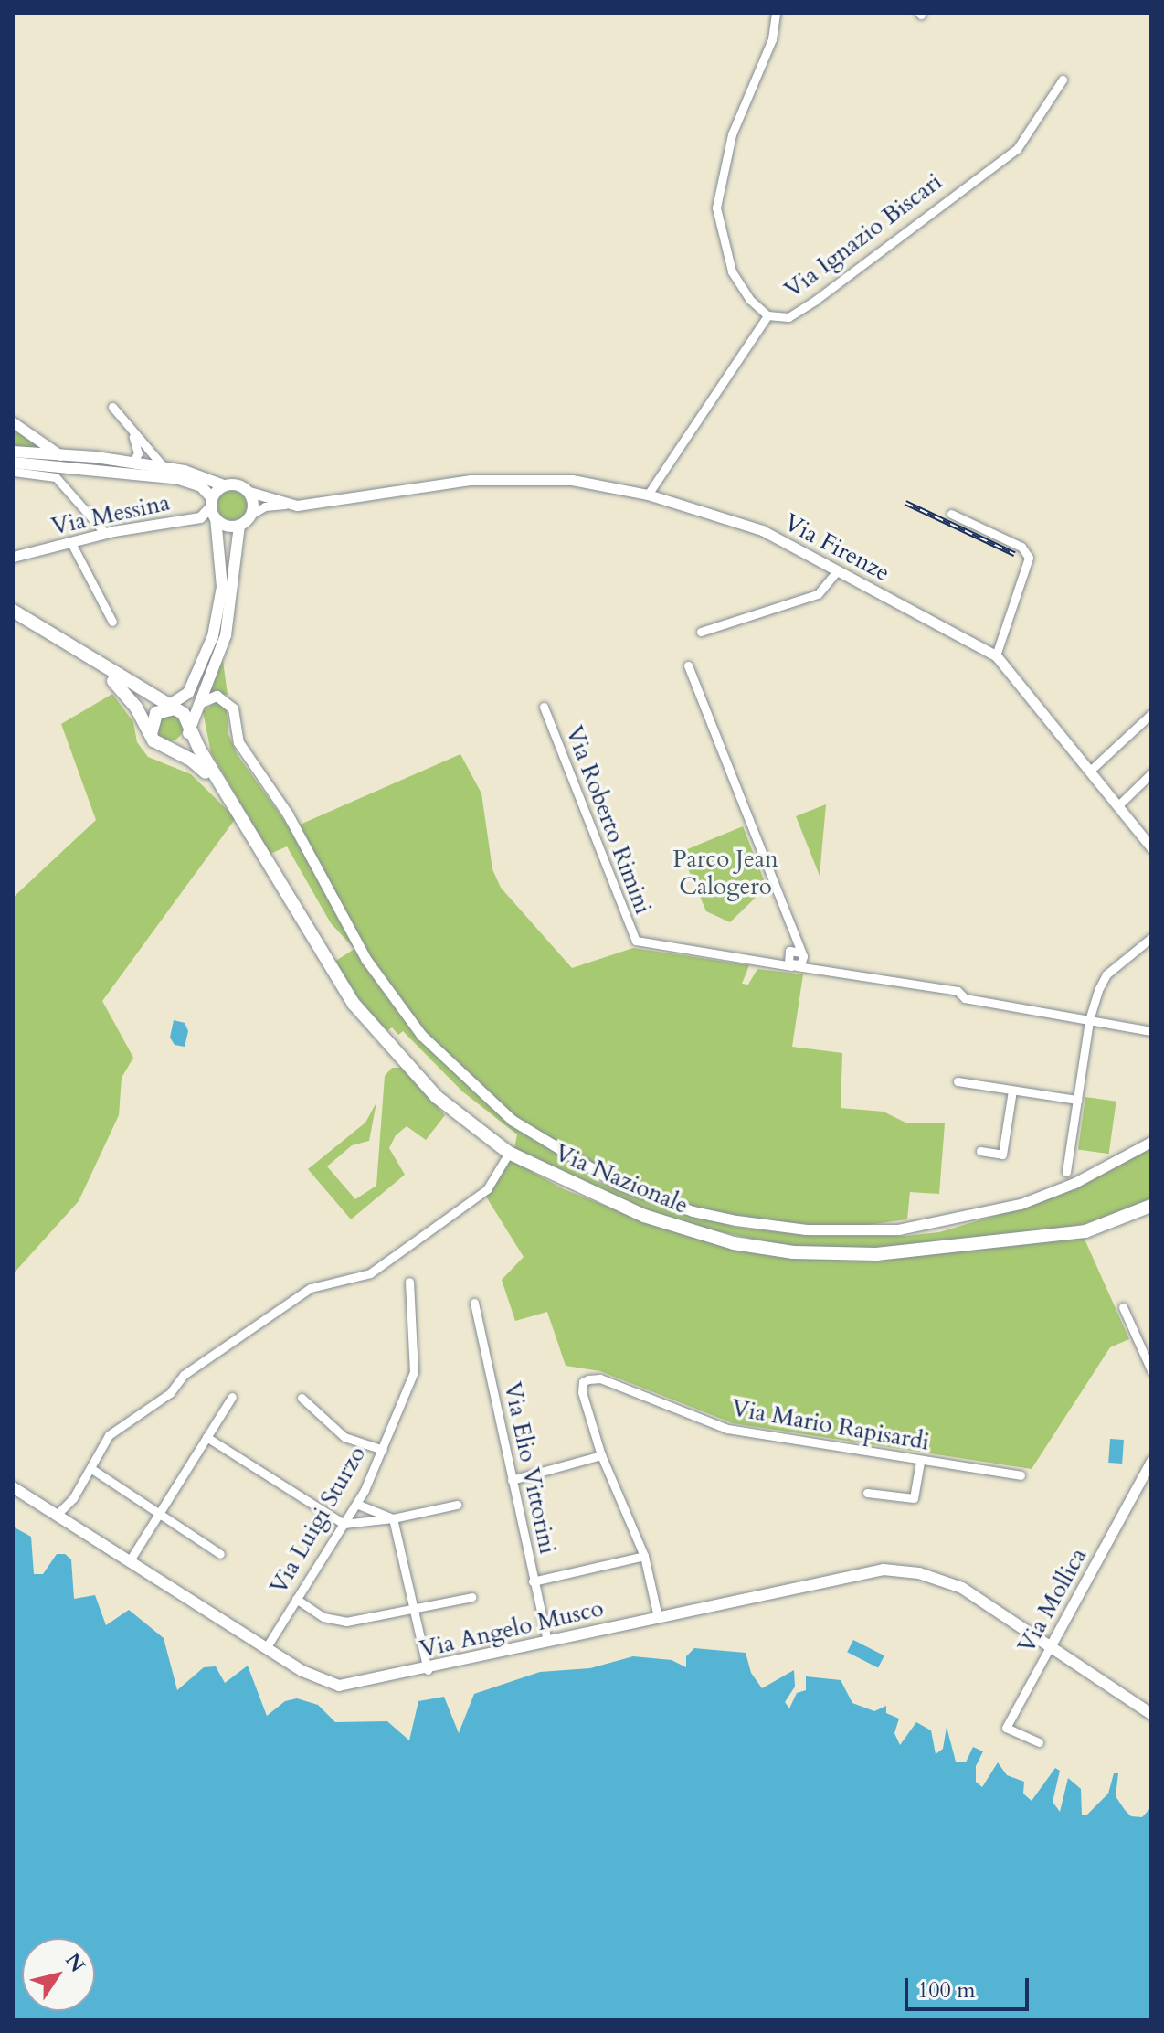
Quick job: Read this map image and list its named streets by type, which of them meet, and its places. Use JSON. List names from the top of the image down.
{
  "streets": {
    "main road": ["Via Nazionale", "Via Angelo Musco"],
    "street": [
      "Via Ignazio Biscari",
      "Via Messina",
      "Via Firenze",
      "Via Roberto Rimini",
      "Via Mario Rapisardi",
      "Via Elio Vittorini",
      "Via Luigi Sturzo",
      "Via Mollica"
    ]
  },
  "crossings": [
    ["Via Ignazio Biscari", "Via Firenze"],
    ["Via Mario Rapisardi", "Via Angelo Musco"],
    ["Via Elio Vittorini", "Via Angelo Musco"],
    ["Via Luigi Sturzo", "Via Angelo Musco"],
    ["Via Mollica", "Via Angelo Musco"]
  ],
  "parks": ["Parco Jean Calogero"],
  "scale_bar": "100 m",
  "north": "top right"
}
